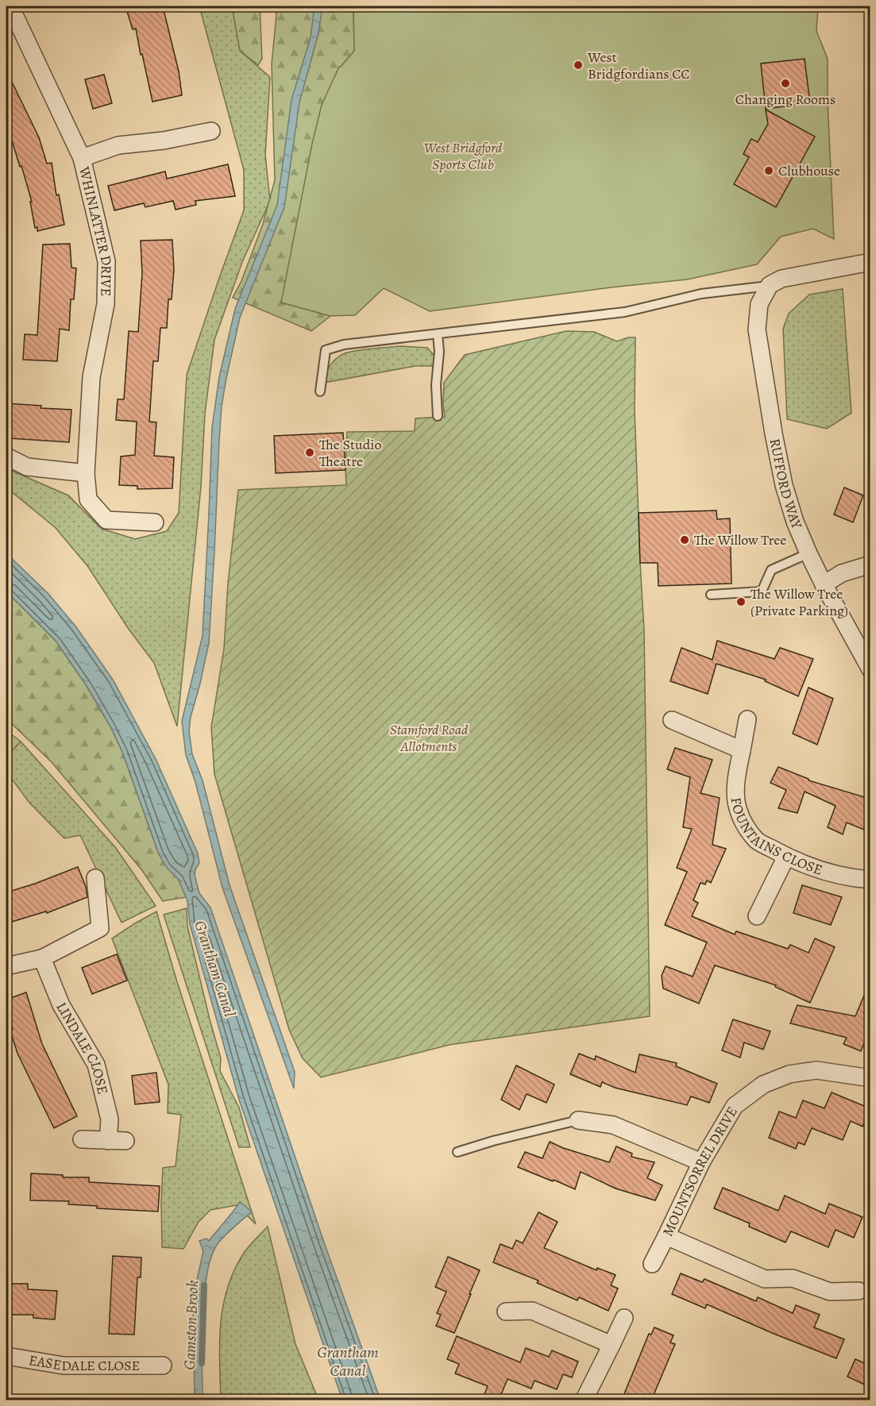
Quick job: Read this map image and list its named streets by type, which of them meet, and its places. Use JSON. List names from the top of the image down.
{
  "streets": {
    "street": [
      "WHINLATTER DRIVE",
      "RUFFORD WAY",
      "FOUNTAINS CLOSE",
      "LINDALE CLOSE",
      "MOUNTSORREL DRIVE",
      "EASEDALE CLOSE"
    ]
  },
  "water": ["Grantham Canal", "Gamston Brook"],
  "parks": ["West Bridgford Sports Club", "Stamford Road Allotments"],
  "places": [
    "West Bridgfordians CC",
    "Changing Rooms",
    "Clubhouse",
    "The Studio Theatre",
    "The Willow Tree",
    "The Willow Tree (Private Parking)"
  ]
}
